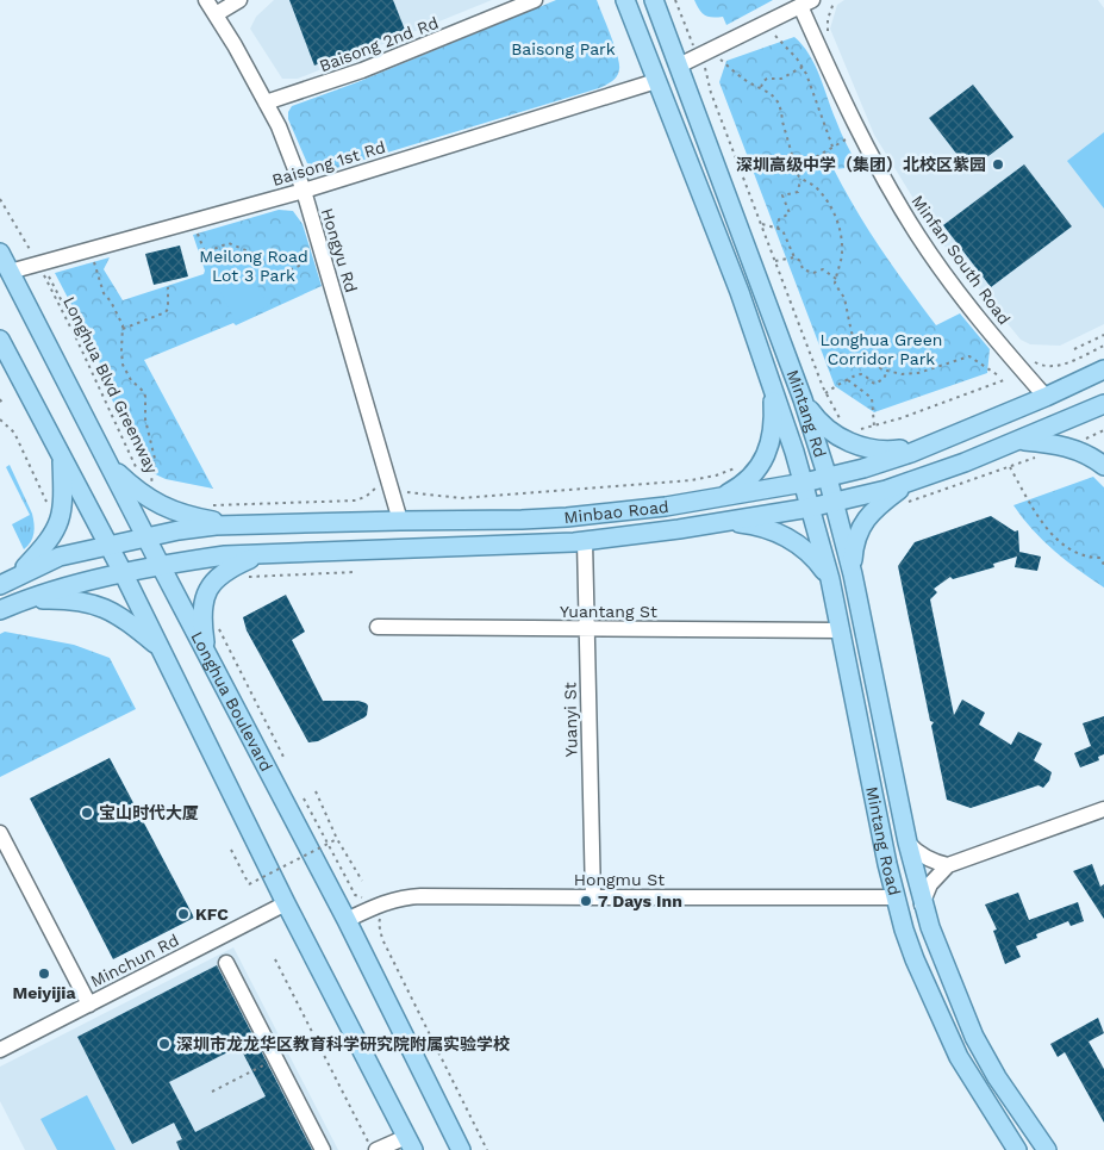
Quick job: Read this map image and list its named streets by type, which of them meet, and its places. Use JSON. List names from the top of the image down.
{
  "streets": {
    "main road": [
      "Mintang Rd",
      "Minbao Road",
      "Longhua Boulevard",
      "Mintang Road"
    ],
    "street": [
      "Baisong 2nd Rd",
      "Baisong 1st Rd",
      "Hongyu Rd",
      "Minfan South Road",
      "Yuantang St",
      "Yuanyi St",
      "Hongmu St",
      "Minchun Rd"
    ],
    "path": ["Longhua Blvd Greenway"]
  },
  "crossings": [
    ["Baisong 2nd Rd", "Hongyu Rd"],
    ["Baisong 1st Rd", "Hongyu Rd"],
    ["Baisong 1st Rd", "Mintang Rd"],
    ["Baisong 1st Rd", "Longhua Boulevard"],
    ["Hongyu Rd", "Minbao Road"],
    ["Minfan South Road", "Minbao Road"],
    ["Mintang Rd", "Minbao Road"],
    ["Mintang Rd", "Mintang Road"],
    ["Minbao Road", "Longhua Boulevard"],
    ["Minbao Road", "Yuanyi St"],
    ["Minbao Road", "Mintang Road"],
    ["Yuantang St", "Yuanyi St"],
    ["Yuantang St", "Mintang Road"],
    ["Longhua Boulevard", "Hongmu St"],
    ["Yuanyi St", "Hongmu St"],
    ["Mintang Road", "Hongmu St"]
  ],
  "parks": ["Baisong Park", "Meilong Road Lot 3 Park", "Longhua Green Corridor Park"],
  "places": [
    "深圳高级中学（集团）北校区紫园",
    "宝山时代大厦",
    "7 Days Inn",
    "KFC",
    "Meiyijia",
    "深圳市龙龙华区教育科学研究院附属实验学校"
  ]
}
